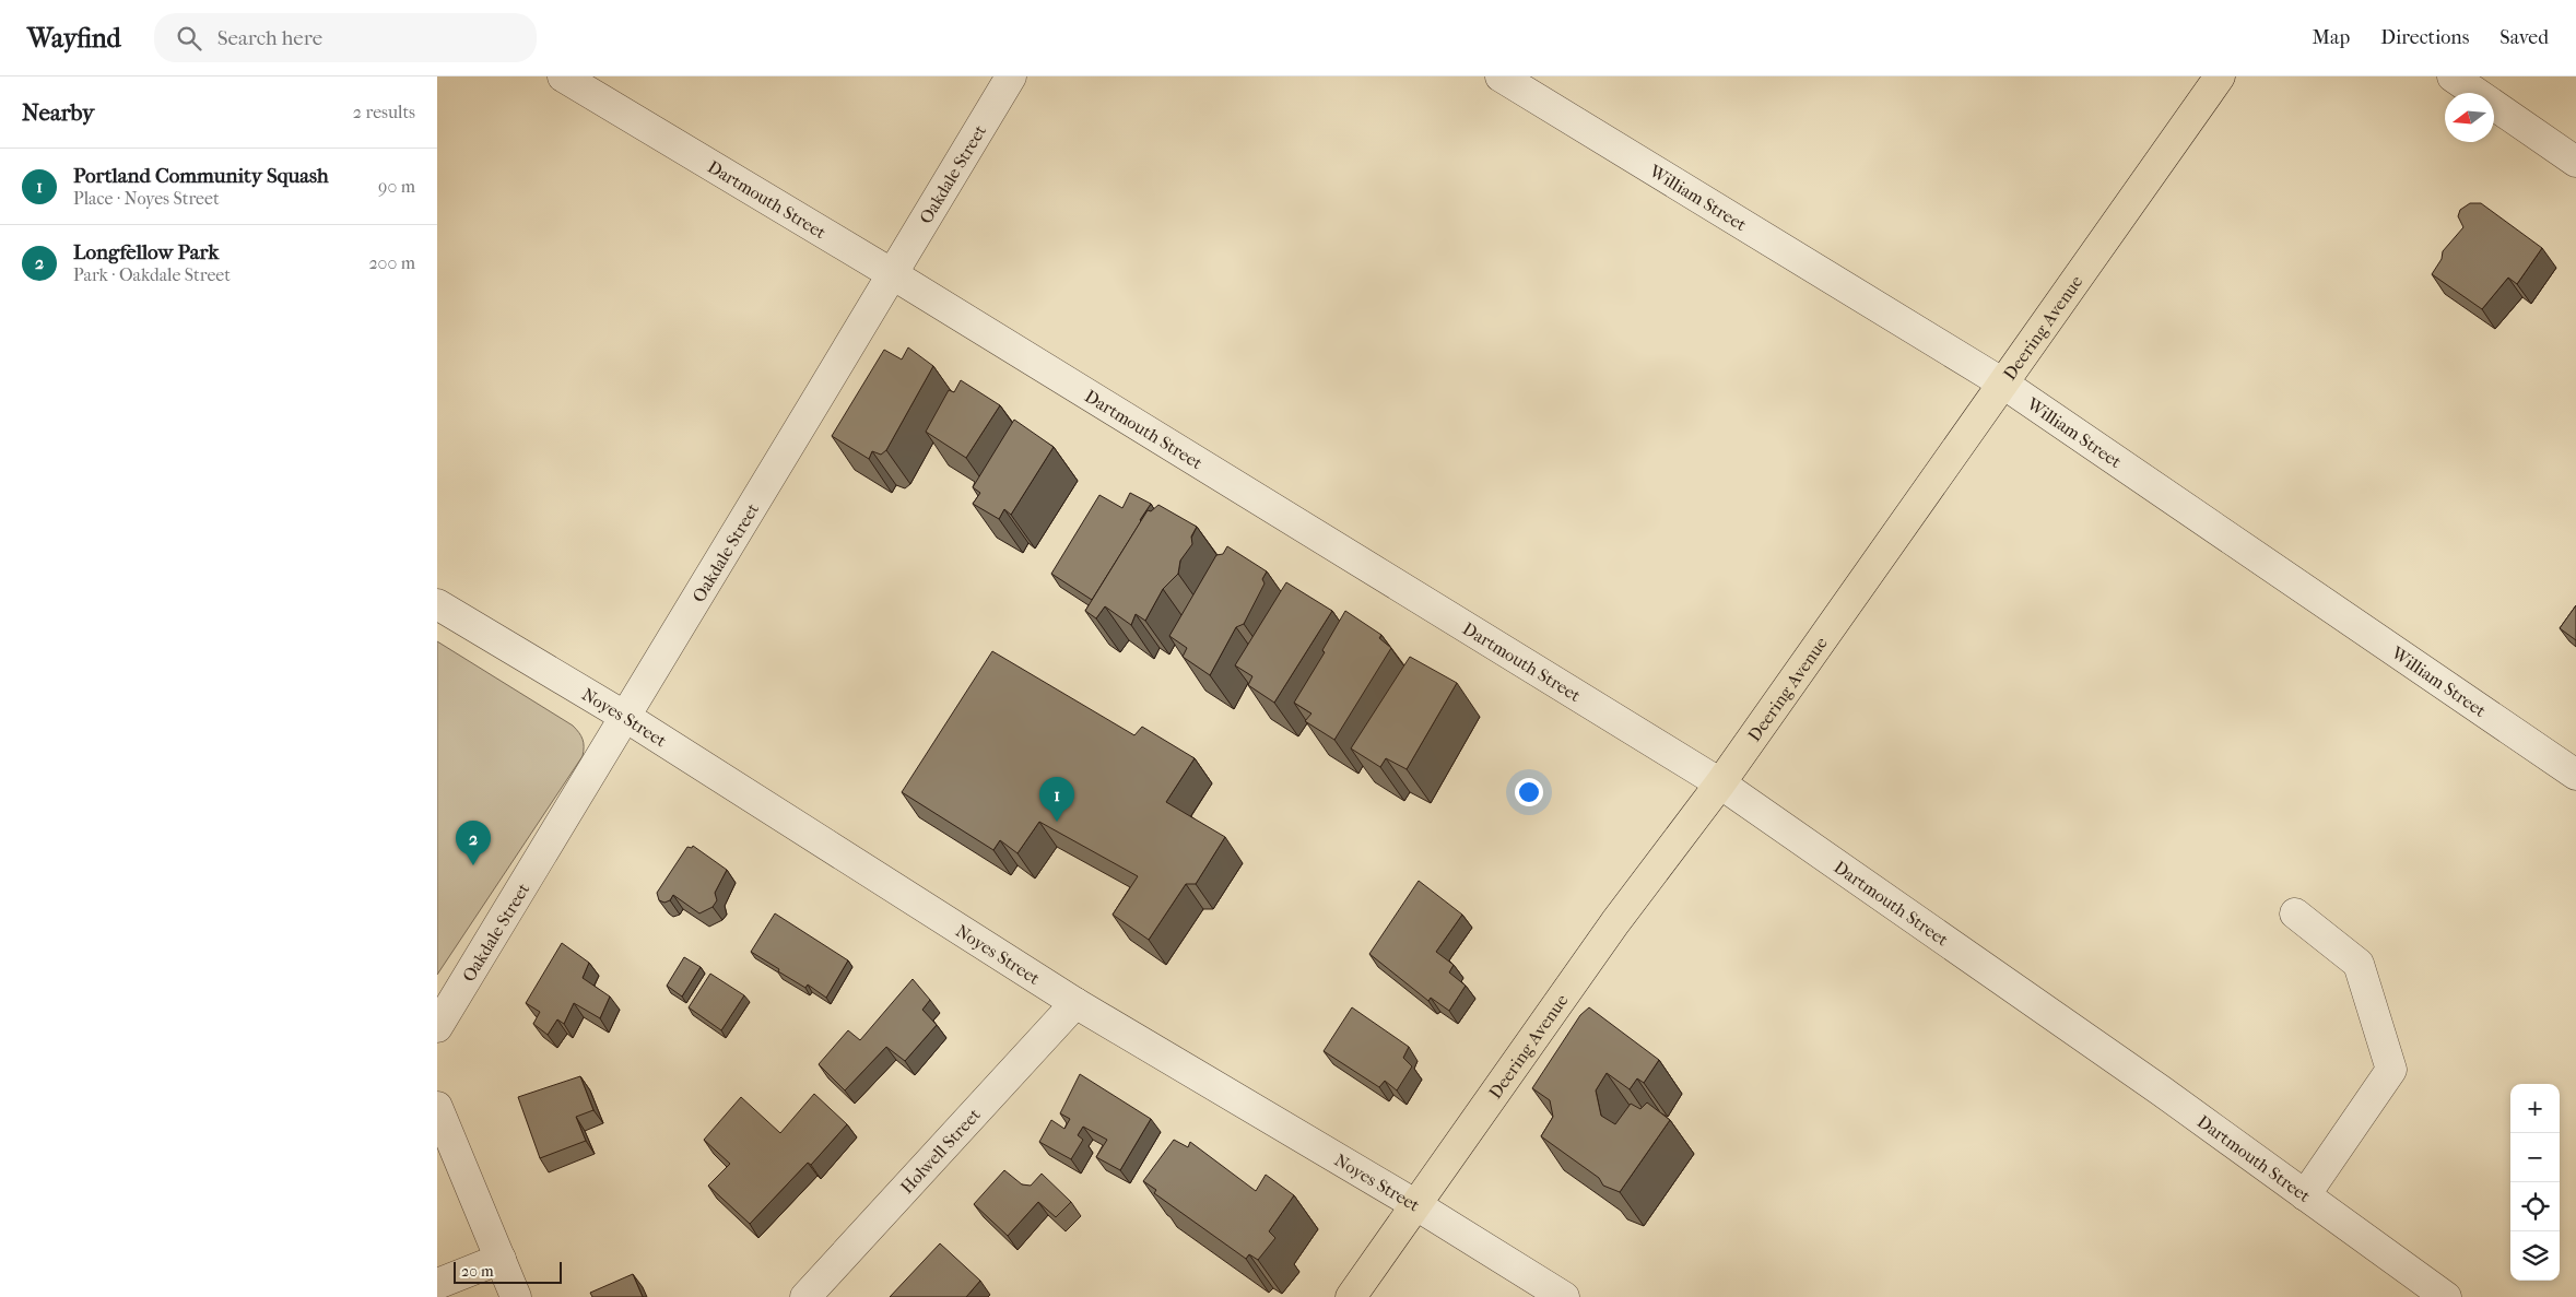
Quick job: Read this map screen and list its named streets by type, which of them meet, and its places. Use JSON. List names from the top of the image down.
{
  "streets": {
    "main road": ["Deering Avenue"],
    "street": [
      "Oakdale Street",
      "William Street",
      "Dartmouth Street",
      "Noyes Street",
      "Holwell Street"
    ]
  },
  "crossings": [
    ["Oakdale Street", "Dartmouth Street"],
    ["Oakdale Street", "Noyes Street"],
    ["William Street", "Deering Avenue"],
    ["Dartmouth Street", "Deering Avenue"],
    ["Deering Avenue", "Noyes Street"],
    ["Noyes Street", "Holwell Street"]
  ],
  "scale_bar": "20 m",
  "north": "left",
  "page": {
    "header": "Wayfind",
    "search": "Search here",
    "nav": ["Map", "Directions", "Saved"],
    "heading": ["Nearby", "2 results"],
    "list": [
      {
        "mark": "1",
        "name": "Portland Community Squash",
        "note": "Place · Noyes Street",
        "value": "90 m"
      },
      {
        "mark": "2",
        "name": "Longfellow Park",
        "note": "Park · Oakdale Street",
        "value": "200 m"
      }
    ],
    "pins": ["1", "2"],
    "map_buttons": ["+", "−"],
    "scale": "20 m"
  }
}
